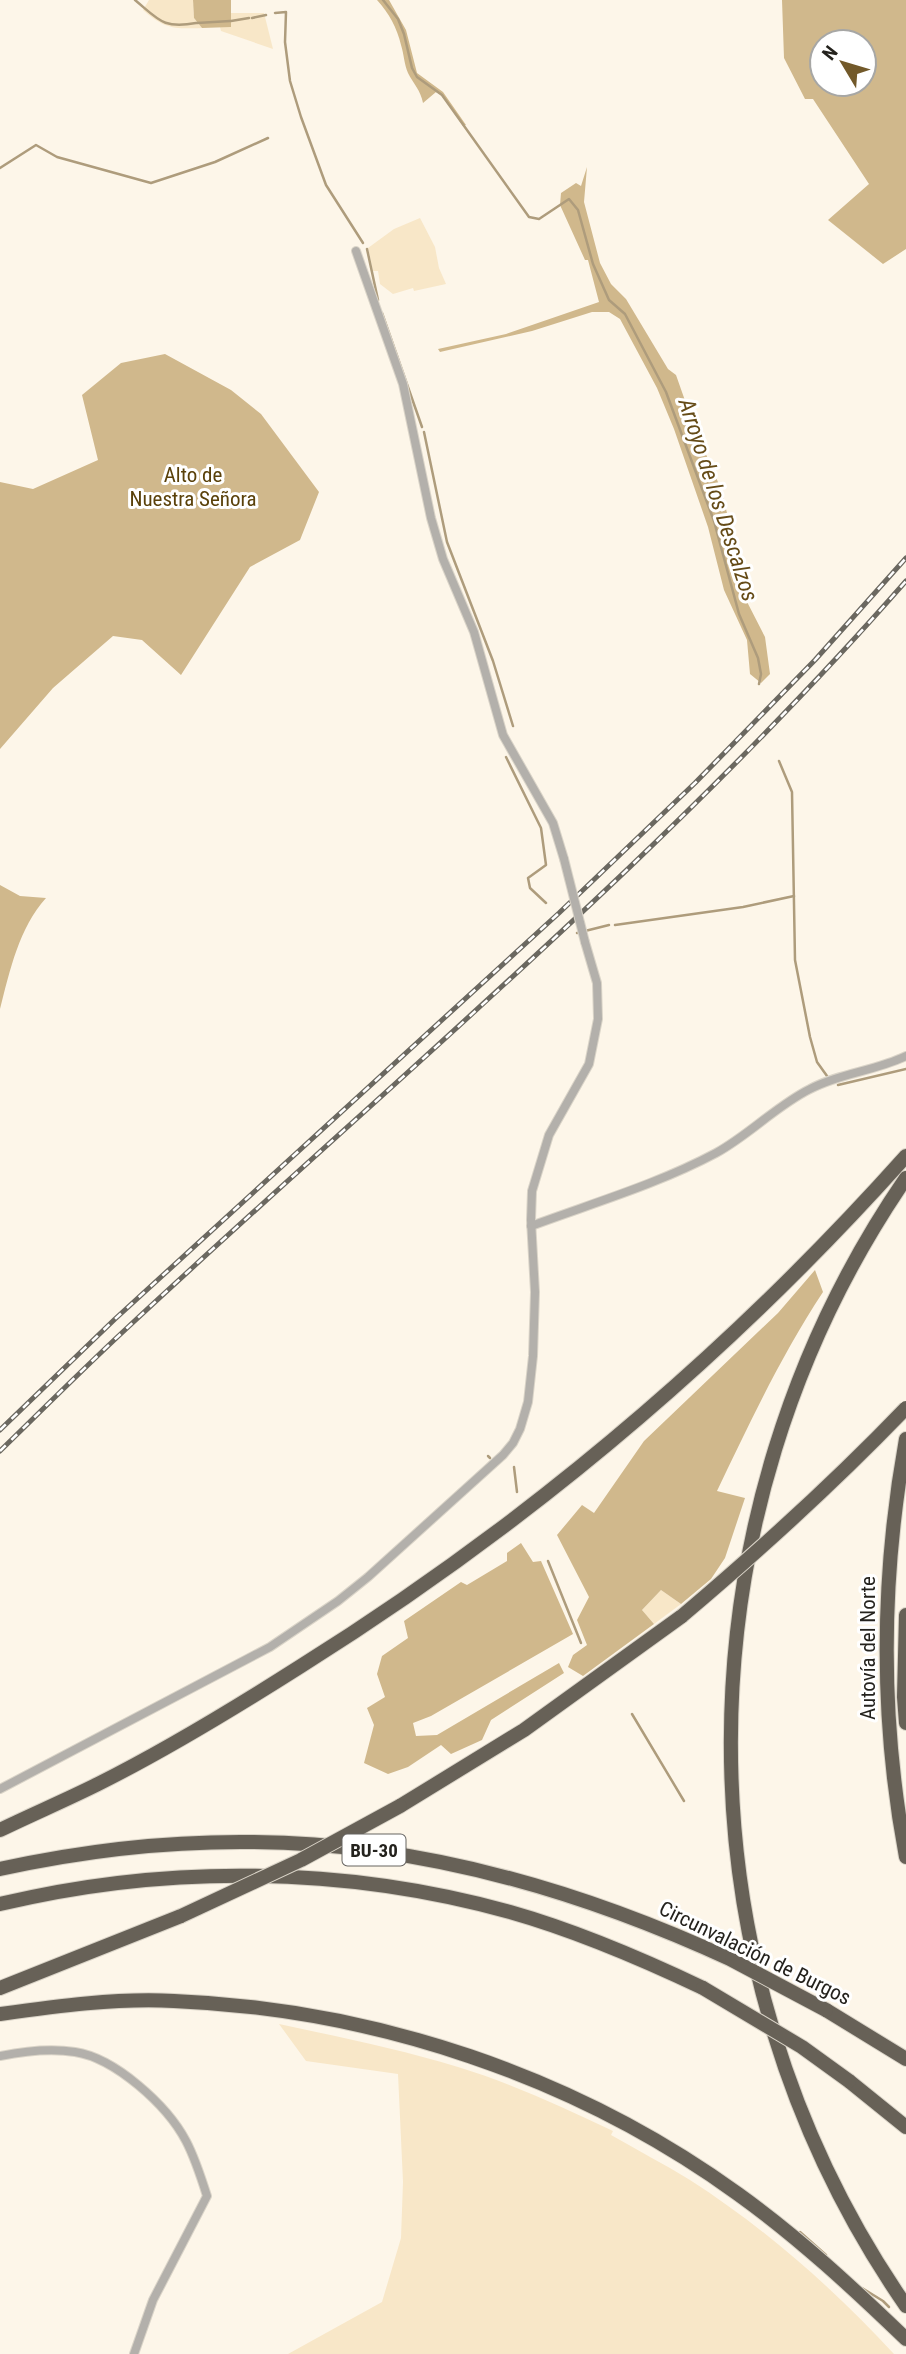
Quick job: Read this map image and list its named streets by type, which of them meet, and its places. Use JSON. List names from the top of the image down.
{
  "streets": {
    "highway": ["Autovía del Norte", "BU-30", "Circunvalación de Burgos"]
  },
  "water": ["Arroyo de los Descalzos"],
  "parks": ["Alto de Nuestra Señora"],
  "north": "top left"
}
